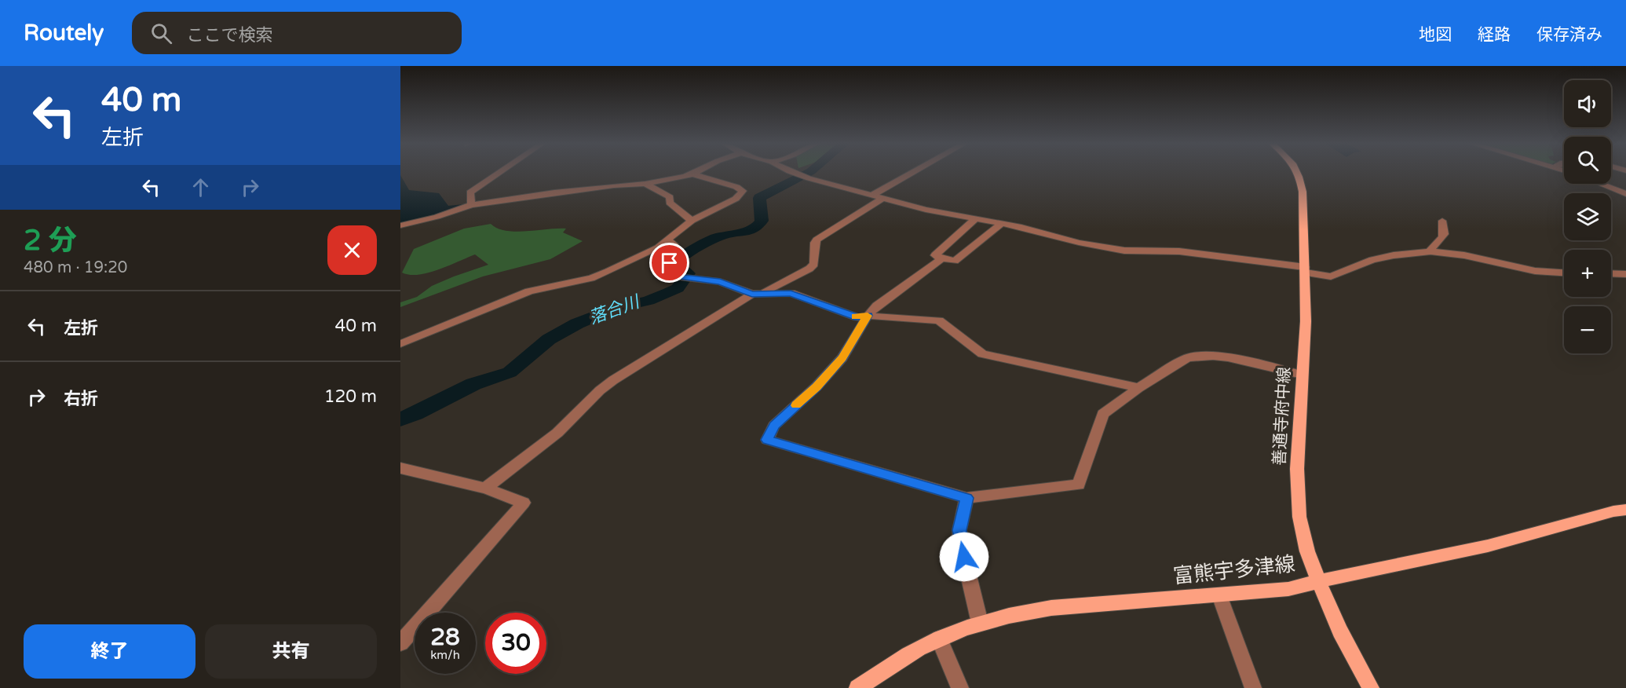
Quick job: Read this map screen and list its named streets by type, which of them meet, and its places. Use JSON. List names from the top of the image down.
{
  "streets": {
    "main road": ["善通寺府中線", "富熊宇多津線"]
  },
  "crossings": [
    ["善通寺府中線", "富熊宇多津線"]
  ],
  "water": ["落合川"],
  "page": {
    "header": "Routely",
    "search": "ここで検索",
    "nav": ["地図", "経路", "保存済み"],
    "turn": ["40 m", "左折"],
    "map_buttons": ["+", "−"],
    "heading": ["2 分", "480 m · 19:20"],
    "list": [
      {
        "name": "左折",
        "value": "40 m"
      },
      {
        "name": "右折",
        "value": "120 m"
      }
    ],
    "speed": "28 km/h",
    "limit": "30",
    "buttons": ["終了", "共有"]
  }
}
